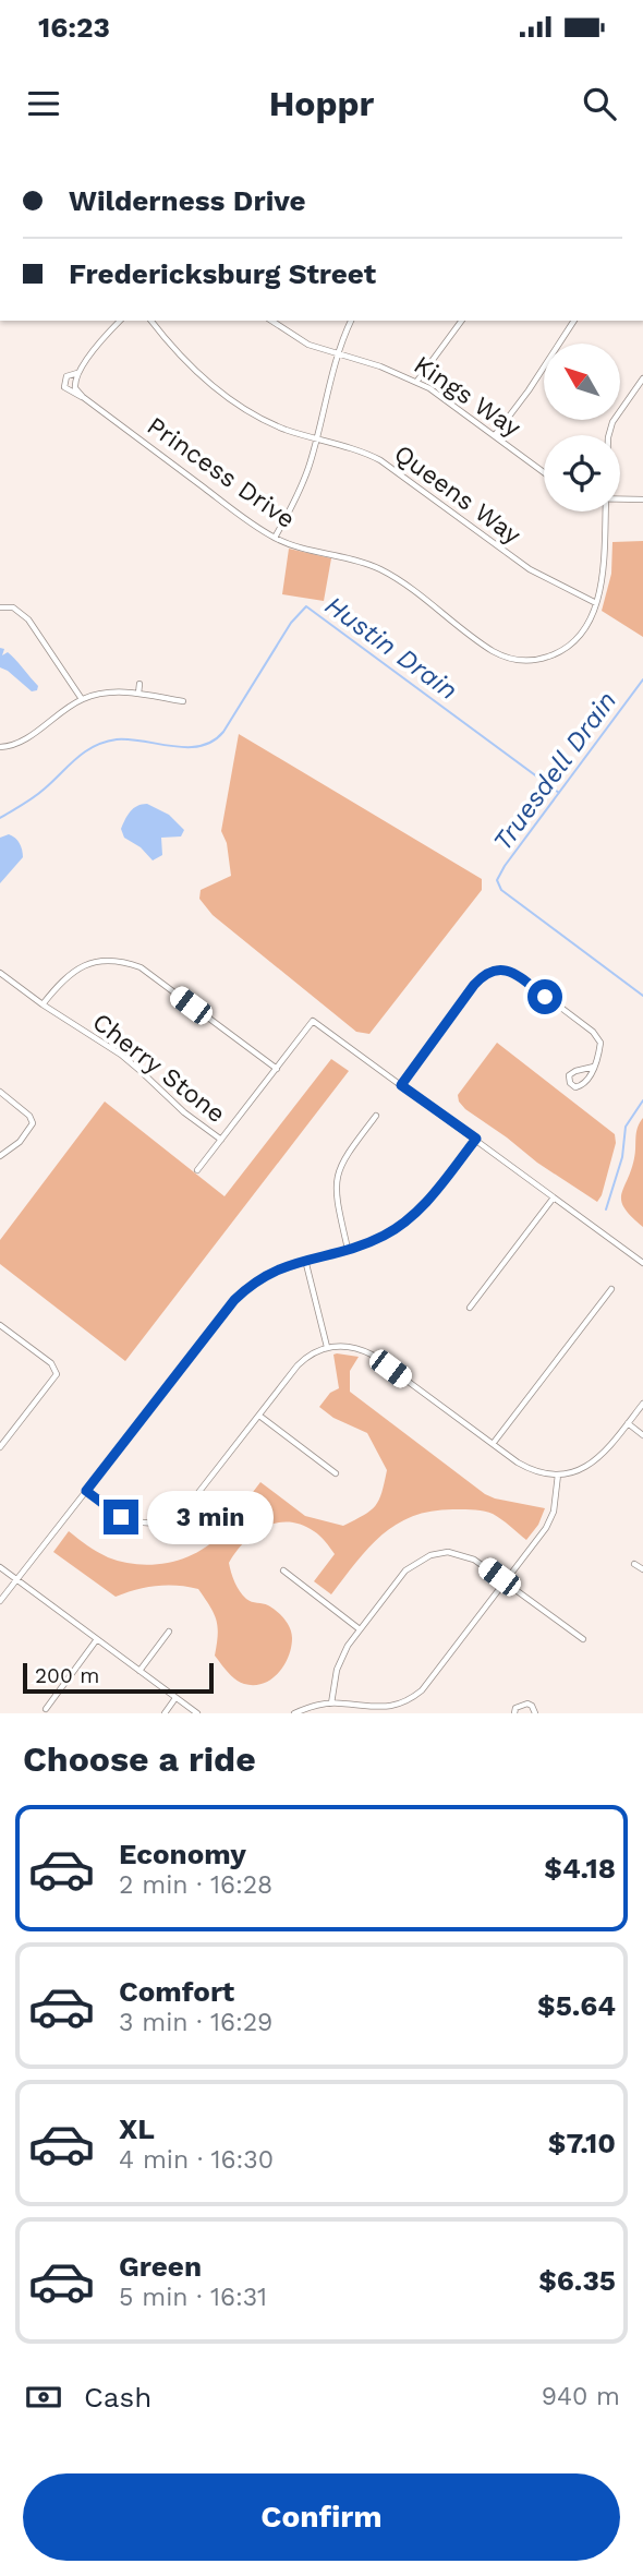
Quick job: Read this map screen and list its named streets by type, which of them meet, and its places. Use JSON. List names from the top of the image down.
{
  "streets": {
    "street": [
      "Kings Way",
      "Princess Drive",
      "Queens Way",
      "Cherry Stone"
    ]
  },
  "crossings": [
    ["Princess Drive", "Queens Way"]
  ],
  "water": ["Hustin Drain", "Truesdell Drain"],
  "scale_bar": "200 m",
  "north": "top left",
  "page": {
    "status": "16:23",
    "header": "Hoppr",
    "banner": ["Wilderness Drive", "Fredericksburg Street"],
    "bubble": "3 min",
    "scale": "200 m",
    "heading": "Choose a ride",
    "list": [
      {
        "name": "Economy",
        "note": "2 min · 16:28",
        "value": "$4.18"
      },
      {
        "name": "Comfort",
        "note": "3 min · 16:29",
        "value": "$5.64"
      },
      {
        "name": "XL",
        "note": "4 min · 16:30",
        "value": "$7.10"
      },
      {
        "name": "Green",
        "note": "5 min · 16:31",
        "value": "$6.35"
      }
    ],
    "pay": ["Cash", "940 m"],
    "buttons": "Confirm"
  }
}
